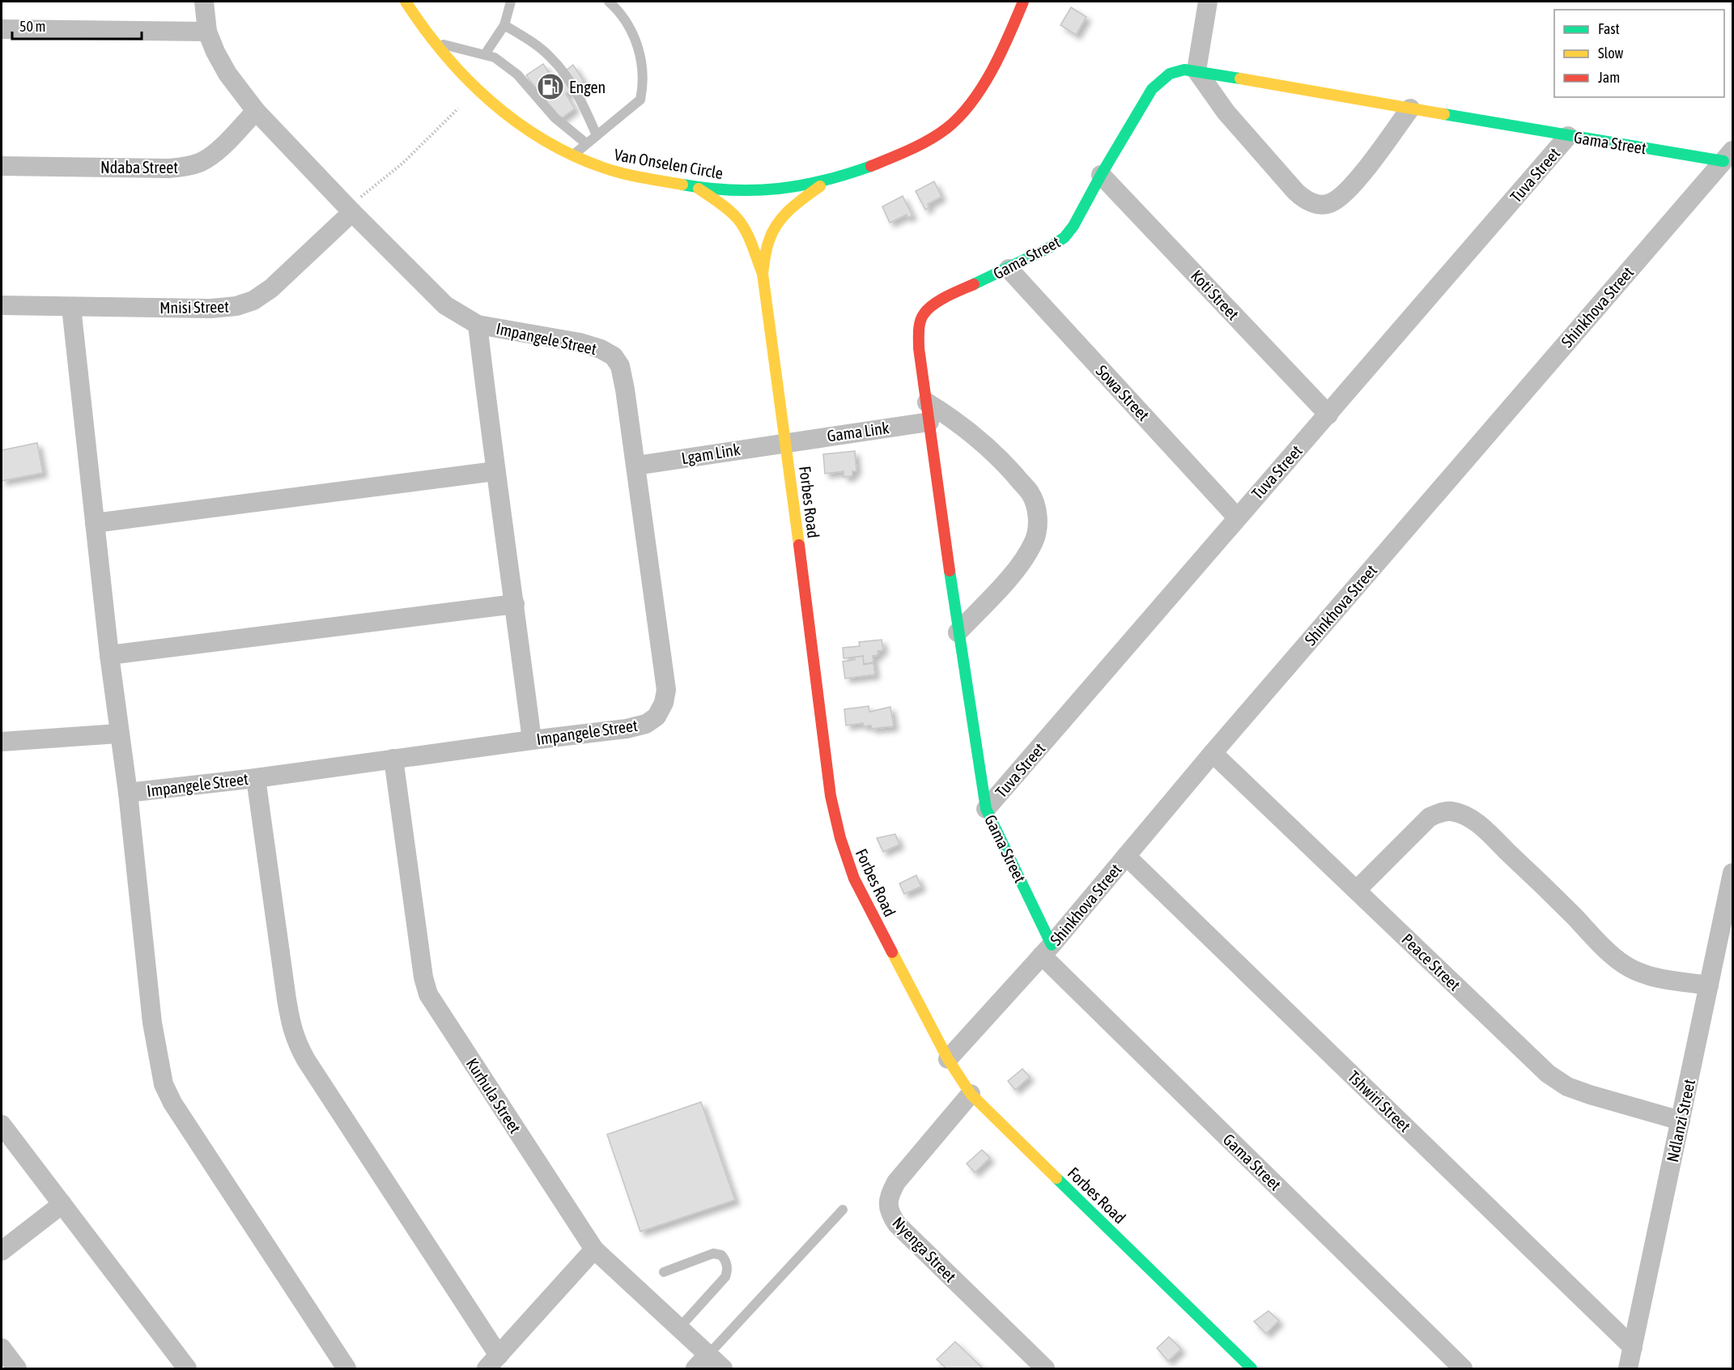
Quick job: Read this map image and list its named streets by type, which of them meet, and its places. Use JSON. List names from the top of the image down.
{
  "streets": {
    "street": [
      "Gama Street",
      "Van Onselen Circle",
      "Ndaba Street",
      "Tuva Street",
      "Koti Street",
      "Mnisi Street",
      "Shinkhova Street",
      "Impangele Street",
      "Sowa Street",
      "Gama Link",
      "Lgam Link",
      "Forbes Road",
      "Peace Street",
      "Kurhula Street",
      "Tshwiri Street",
      "Ndlanzi Street",
      "Nyenga Street"
    ]
  },
  "crossings": [
    ["Gama Street", "Tuva Street"],
    ["Gama Street", "Koti Street"],
    ["Gama Street", "Shinkhova Street"],
    ["Gama Street", "Sowa Street"],
    ["Gama Street", "Gama Link"],
    ["Van Onselen Circle", "Forbes Road"],
    ["Ndaba Street", "Impangele Street"],
    ["Tuva Street", "Koti Street"],
    ["Tuva Street", "Sowa Street"],
    ["Mnisi Street", "Impangele Street"],
    ["Shinkhova Street", "Forbes Road"],
    ["Shinkhova Street", "Peace Street"],
    ["Shinkhova Street", "Tshwiri Street"],
    ["Impangele Street", "Lgam Link"],
    ["Impangele Street", "Kurhula Street"],
    ["Gama Link", "Lgam Link"],
    ["Gama Link", "Forbes Road"],
    ["Lgam Link", "Forbes Road"],
    ["Forbes Road", "Nyenga Street"],
    ["Peace Street", "Ndlanzi Street"],
    ["Tshwiri Street", "Ndlanzi Street"]
  ],
  "places": {
    "fuel station": ["Engen"]
  },
  "legend": ["Fast", "Slow", "Jam"],
  "scale_bar": "50 m"
}
